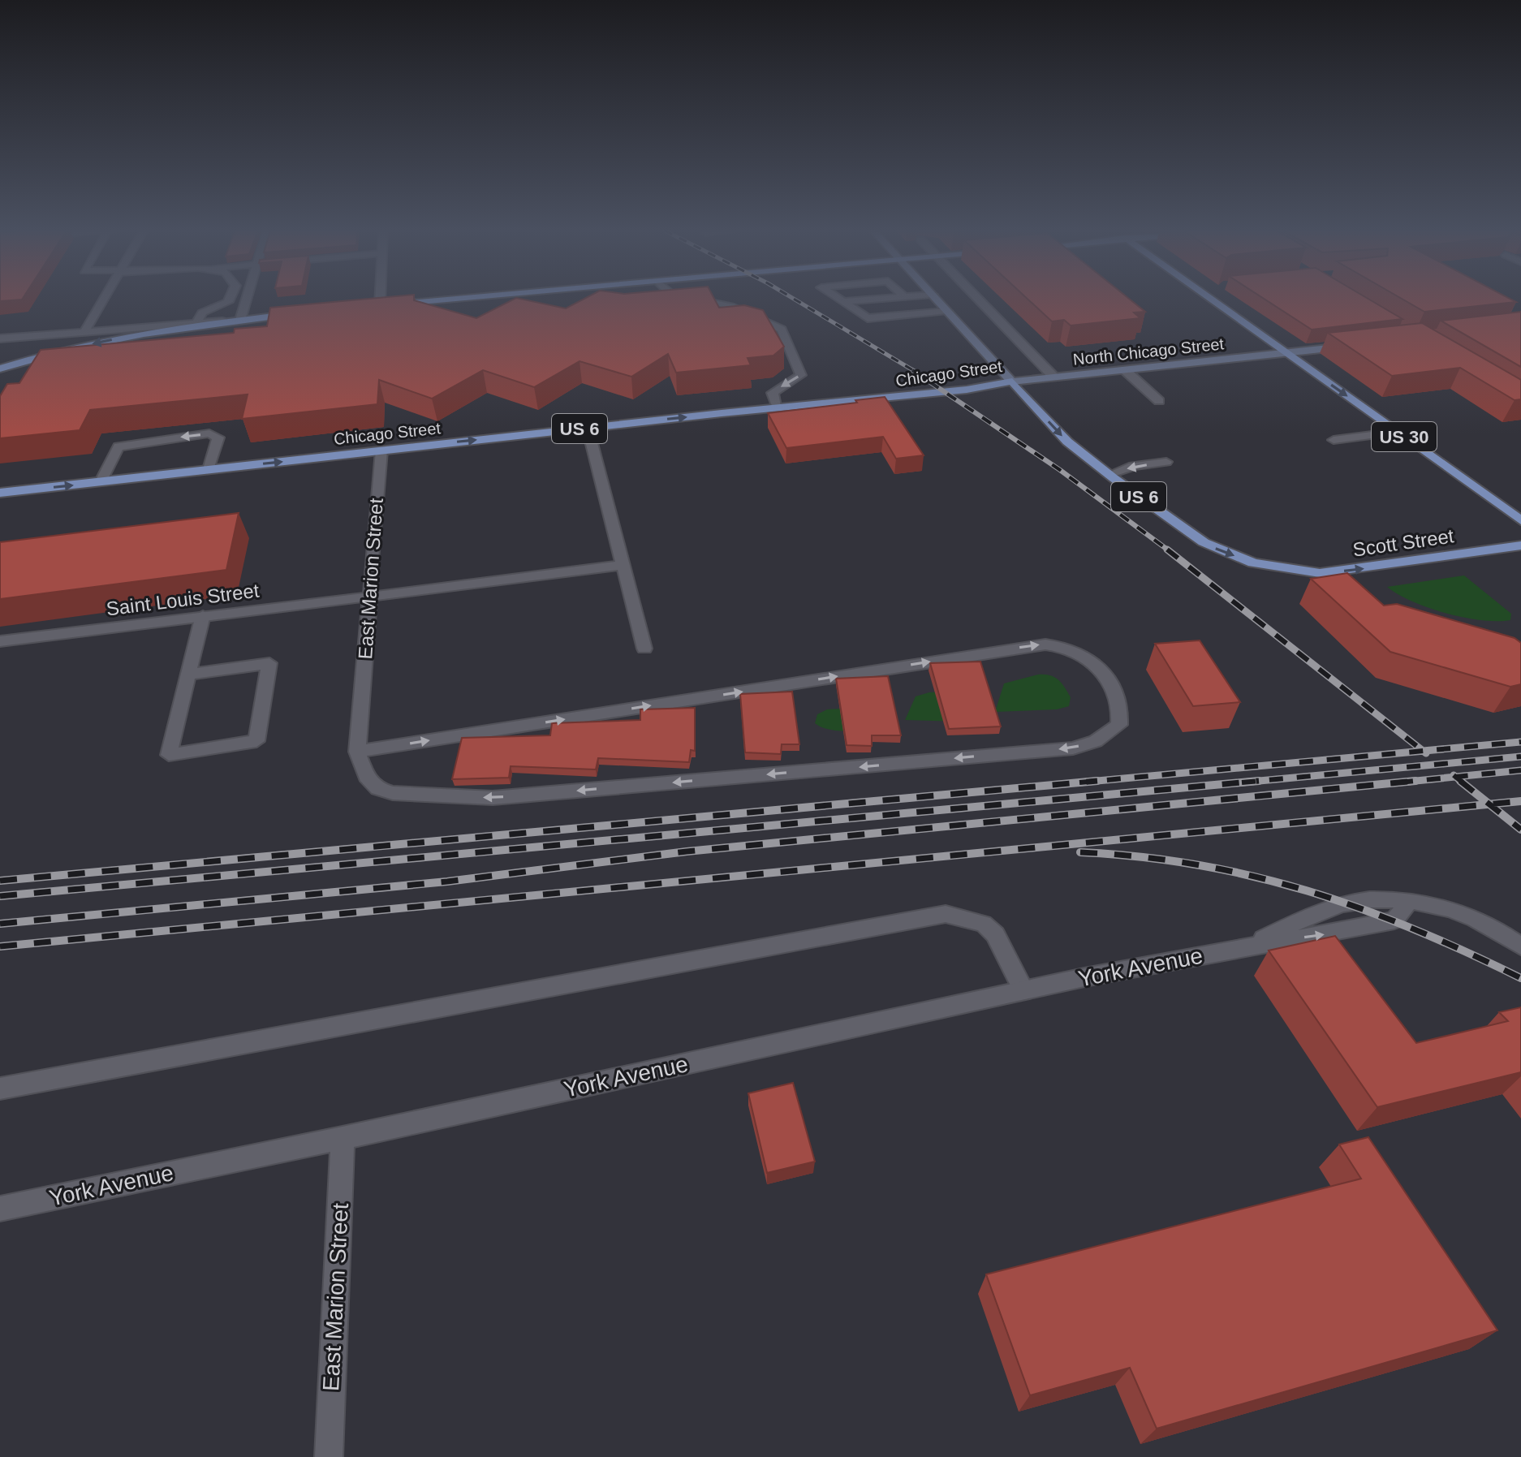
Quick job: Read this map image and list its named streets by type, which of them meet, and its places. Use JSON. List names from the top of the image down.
{
  "streets": {
    "main road": [
      "Chicago Street",
      "US 6",
      "US 30",
      "Scott Street"
    ],
    "street": [
      "North Chicago Street",
      "East Marion Street",
      "Saint Louis Street",
      "York Avenue"
    ]
  },
  "crossings": [
    ["North Chicago Street", "Chicago Street"],
    ["North Chicago Street", "US 6"],
    ["North Chicago Street", "US 30"],
    ["Chicago Street", "US 6"],
    ["Chicago Street", "East Marion Street"],
    ["US 6", "Scott Street"],
    ["East Marion Street", "Saint Louis Street"],
    ["East Marion Street", "York Avenue"]
  ],
  "one_way": ["Scott Street"]
}
